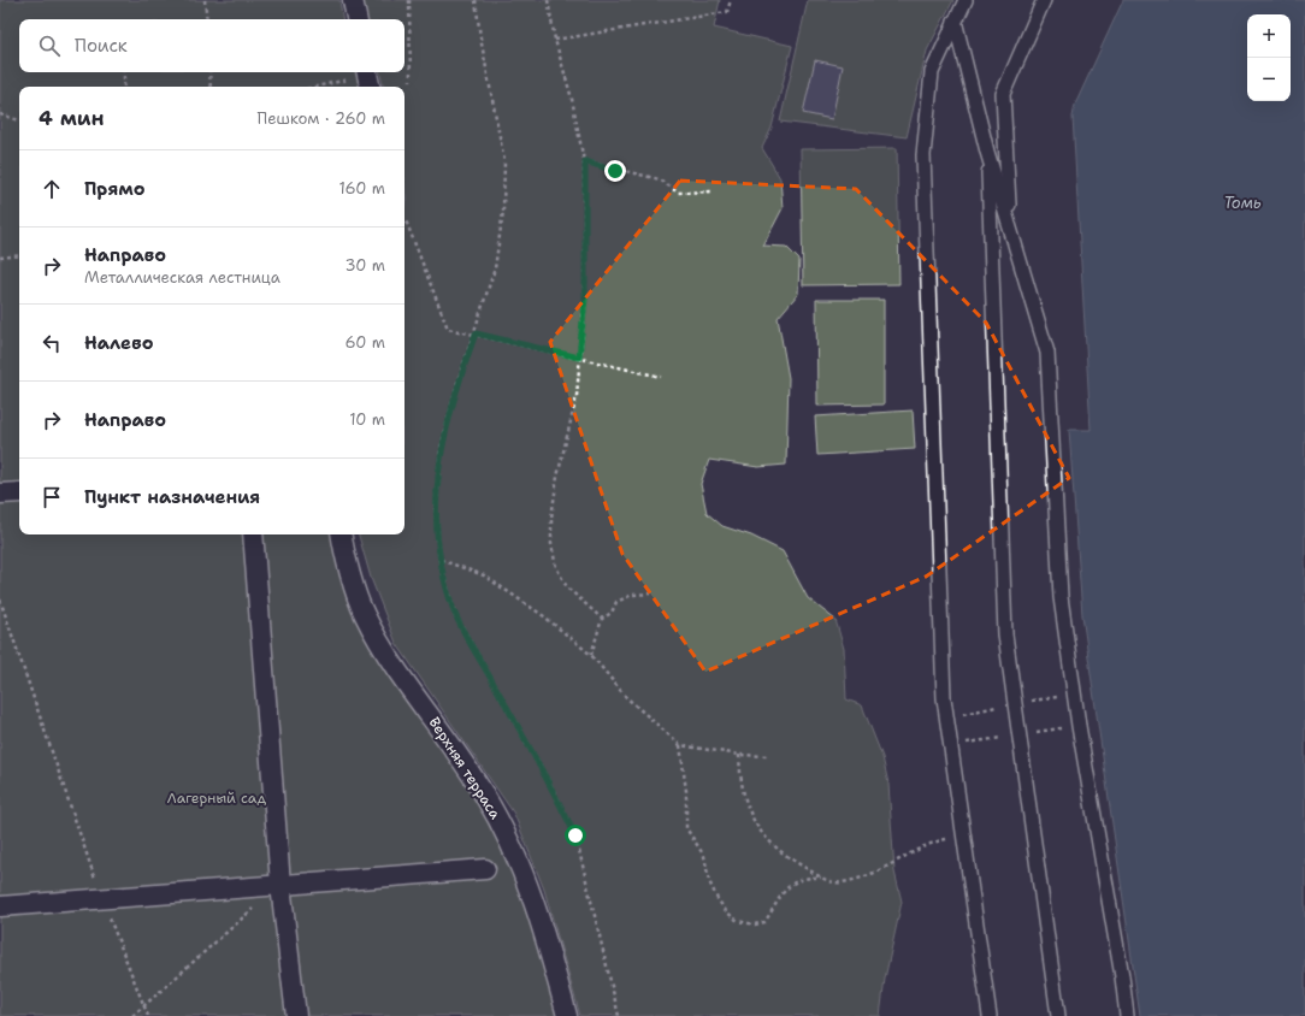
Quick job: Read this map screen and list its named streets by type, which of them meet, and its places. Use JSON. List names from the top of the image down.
{
  "streets": {
    "street": ["Верхняя терраса"]
  },
  "water": ["Томь"],
  "parks": ["Лагерный сад"],
  "page": {
    "map_buttons": ["+", "−"],
    "search": "Поиск",
    "heading": ["4 мин", "Пешком · 260 m"],
    "list": [
      ["Прямо", "160 m"],
      ["Направо", "Металлическая лестница", "30 m"],
      ["Налево", "60 m"],
      ["Направо", "10 m"],
      "Пункт назначения"
    ]
  }
}
